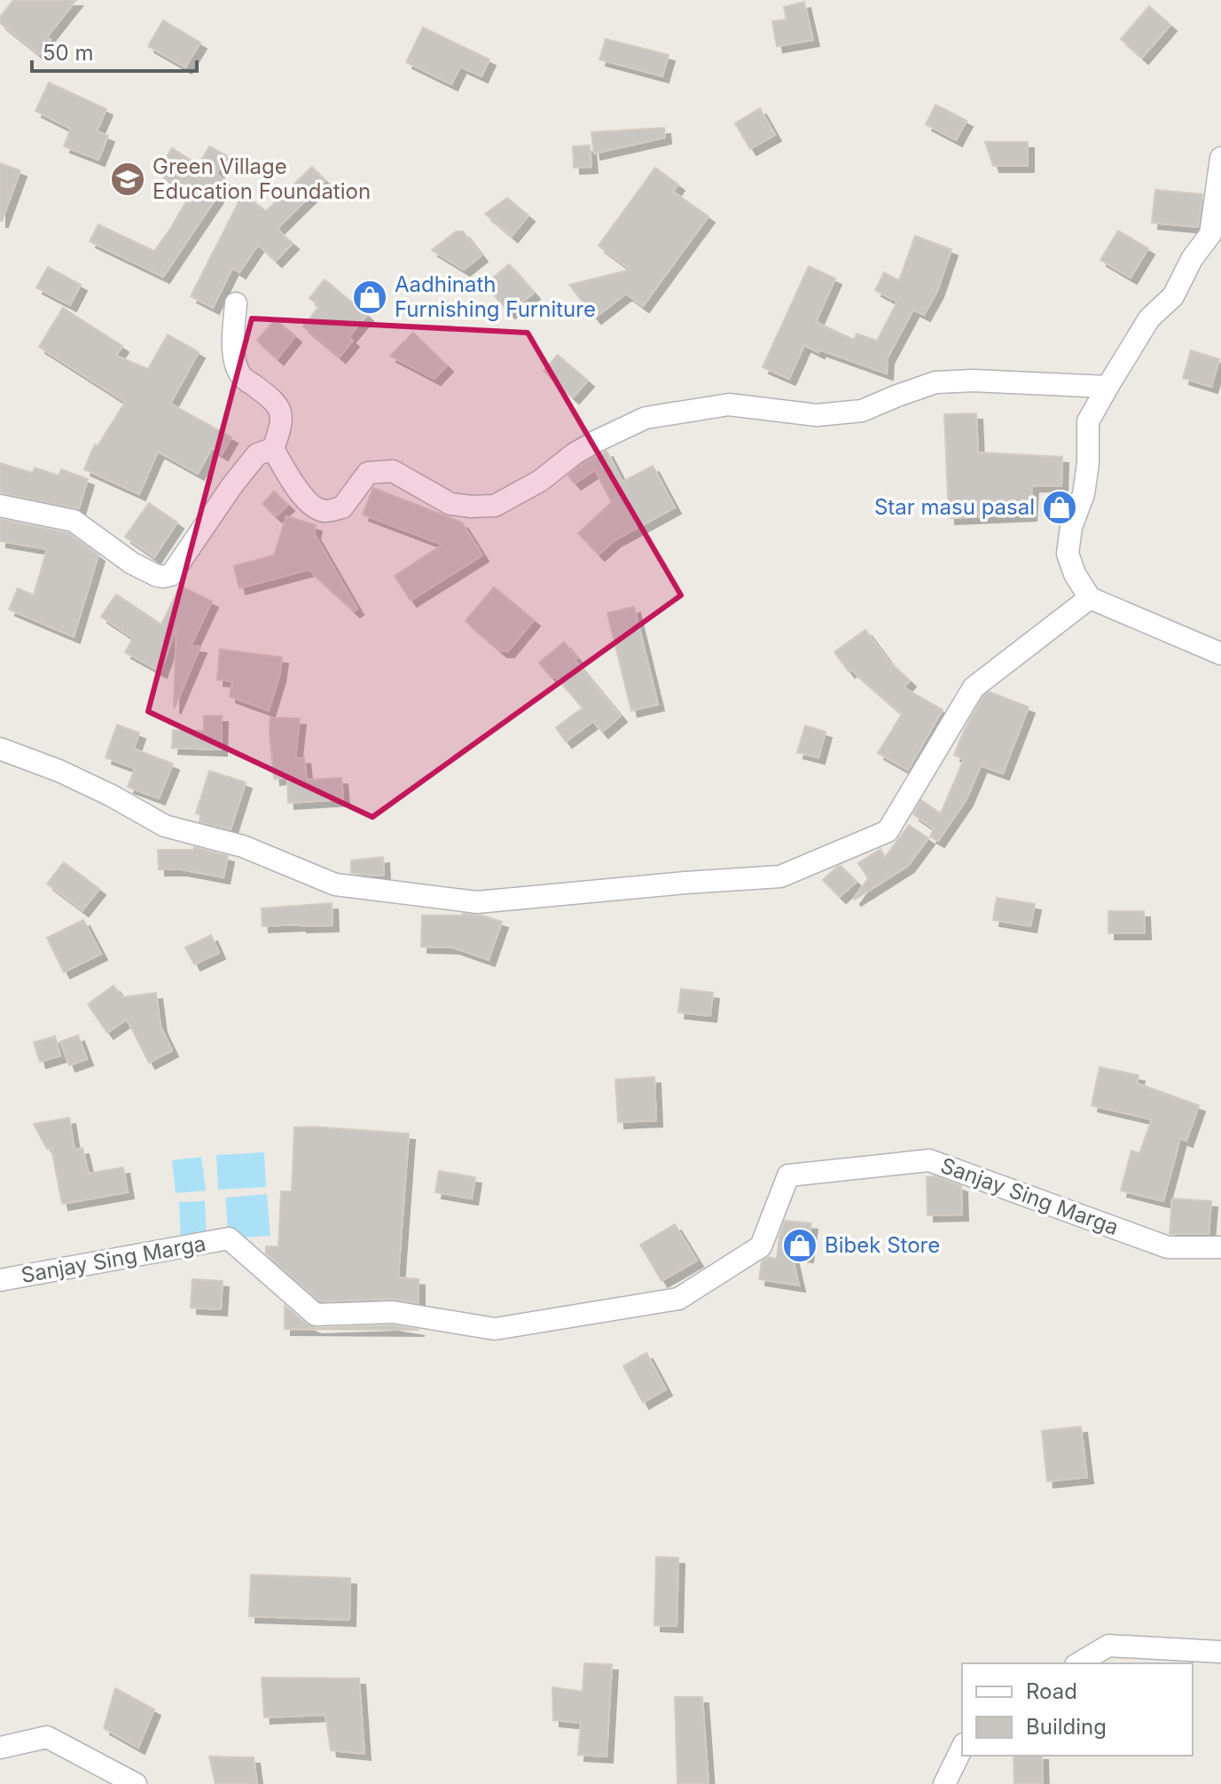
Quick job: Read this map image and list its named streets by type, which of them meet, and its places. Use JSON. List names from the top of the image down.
{
  "streets": {
    "street": ["Sanjay Sing Marga"]
  },
  "places": {
    "school or university": ["Green Village Education Foundation"],
    "shop": ["Aadhinath Furnishing Furniture", "Star masu pasal", "Bibek Store"]
  },
  "legend": ["Road", "Building"],
  "scale_bar": "50 m"
}
